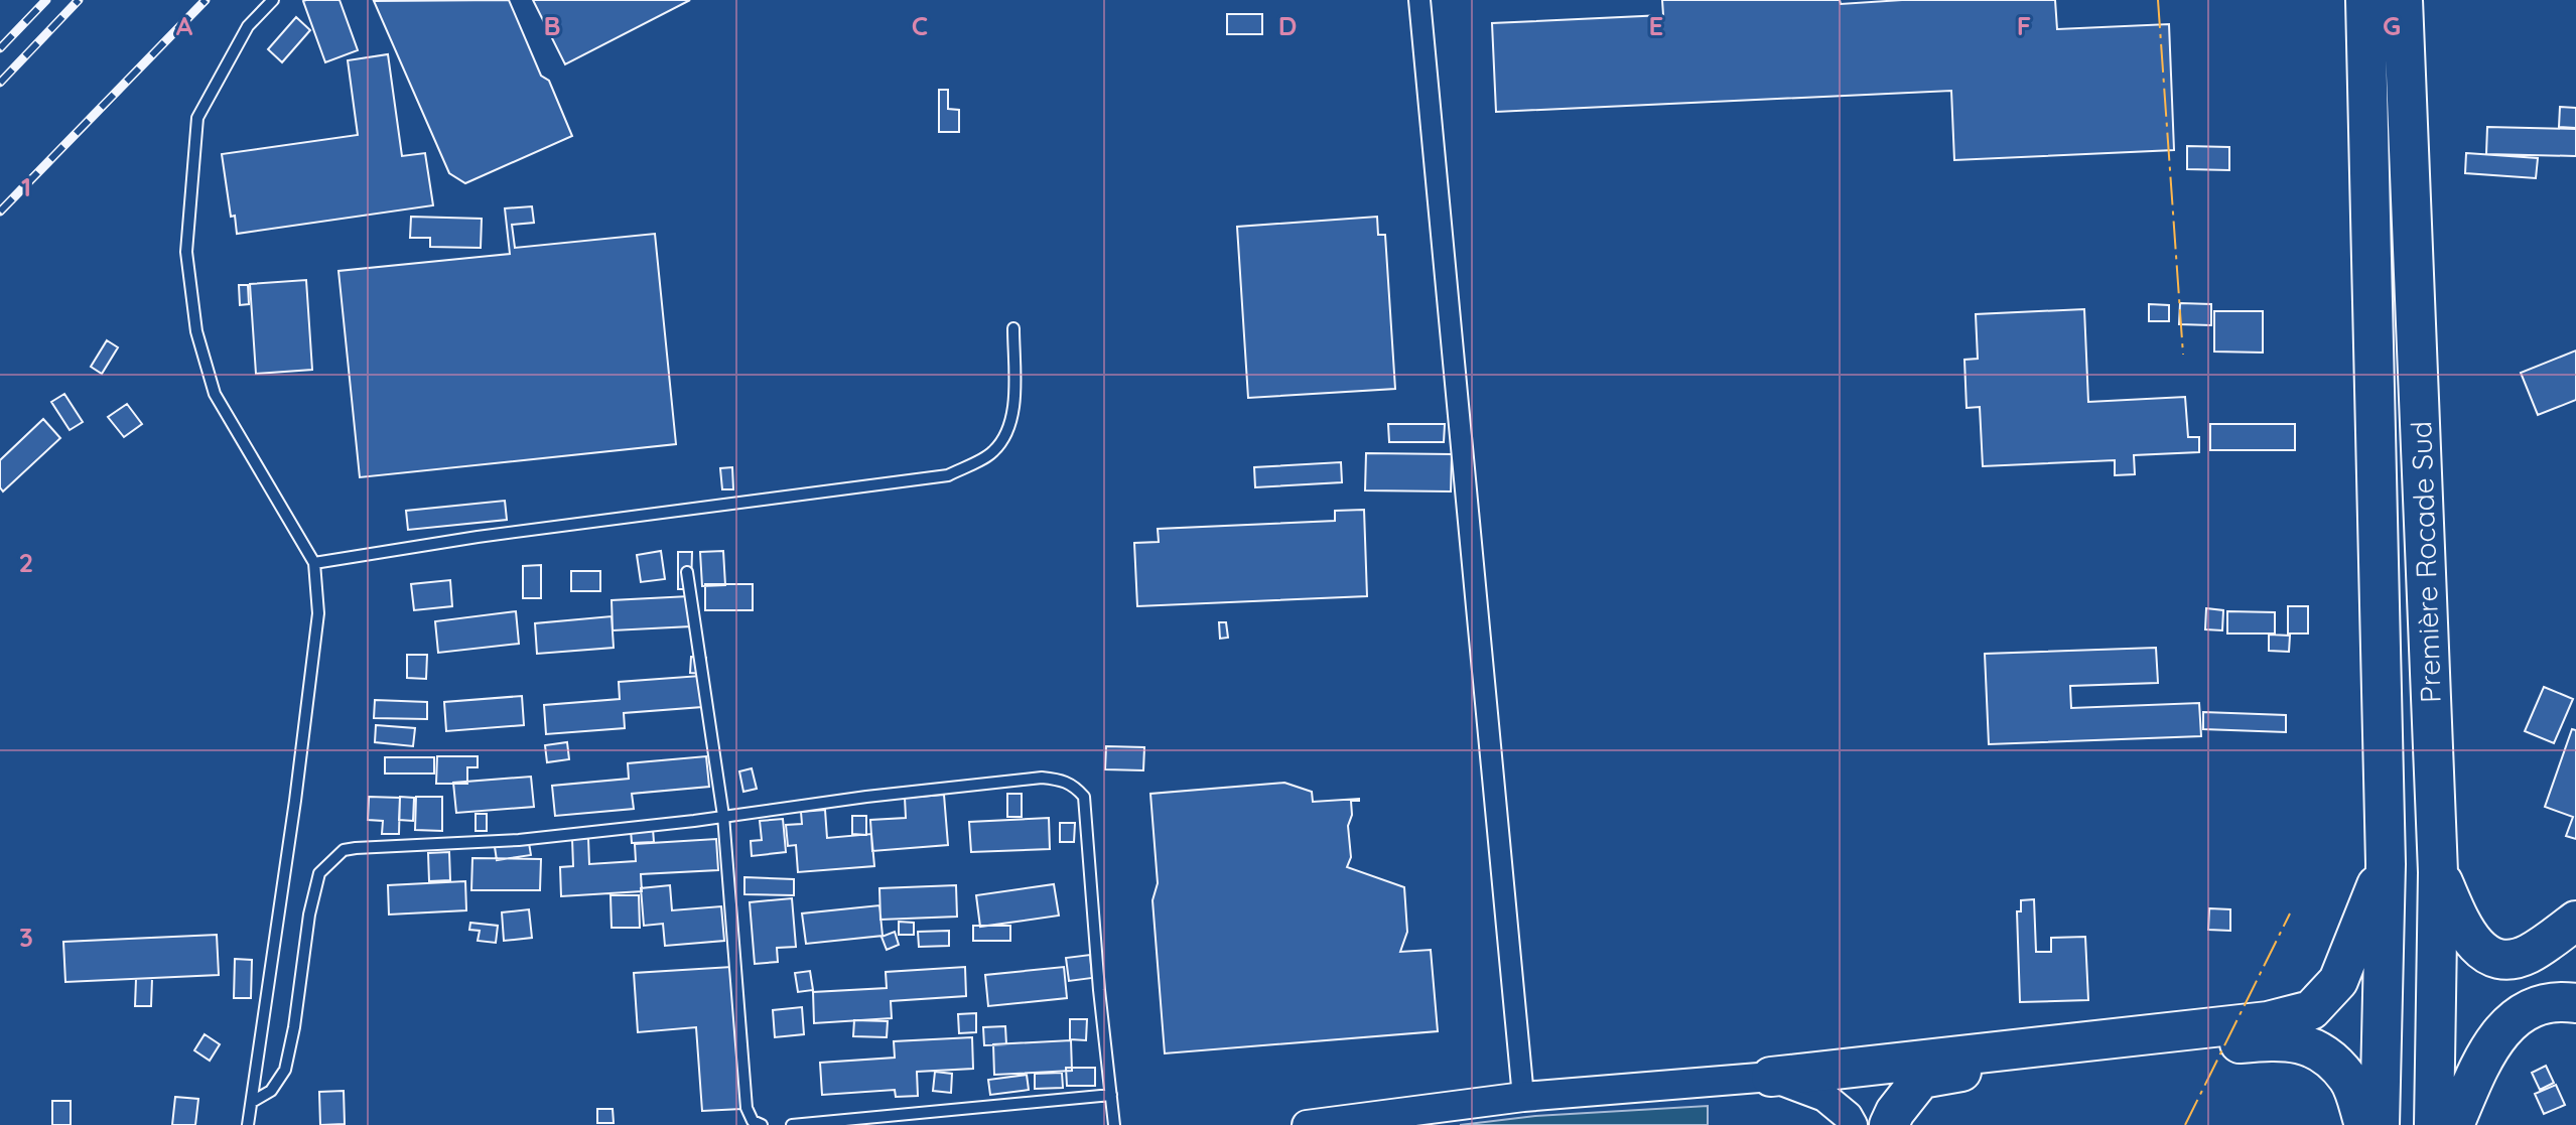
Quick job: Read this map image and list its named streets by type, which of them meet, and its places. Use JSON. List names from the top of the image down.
{
  "streets": {
    "highway": ["Première Rocade Sud"]
  },
  "grid": {
    "columns": [
      "A",
      "B",
      "C",
      "D",
      "E",
      "F",
      "G"
    ],
    "rows": ["1", "2", "3"]
  }
}
